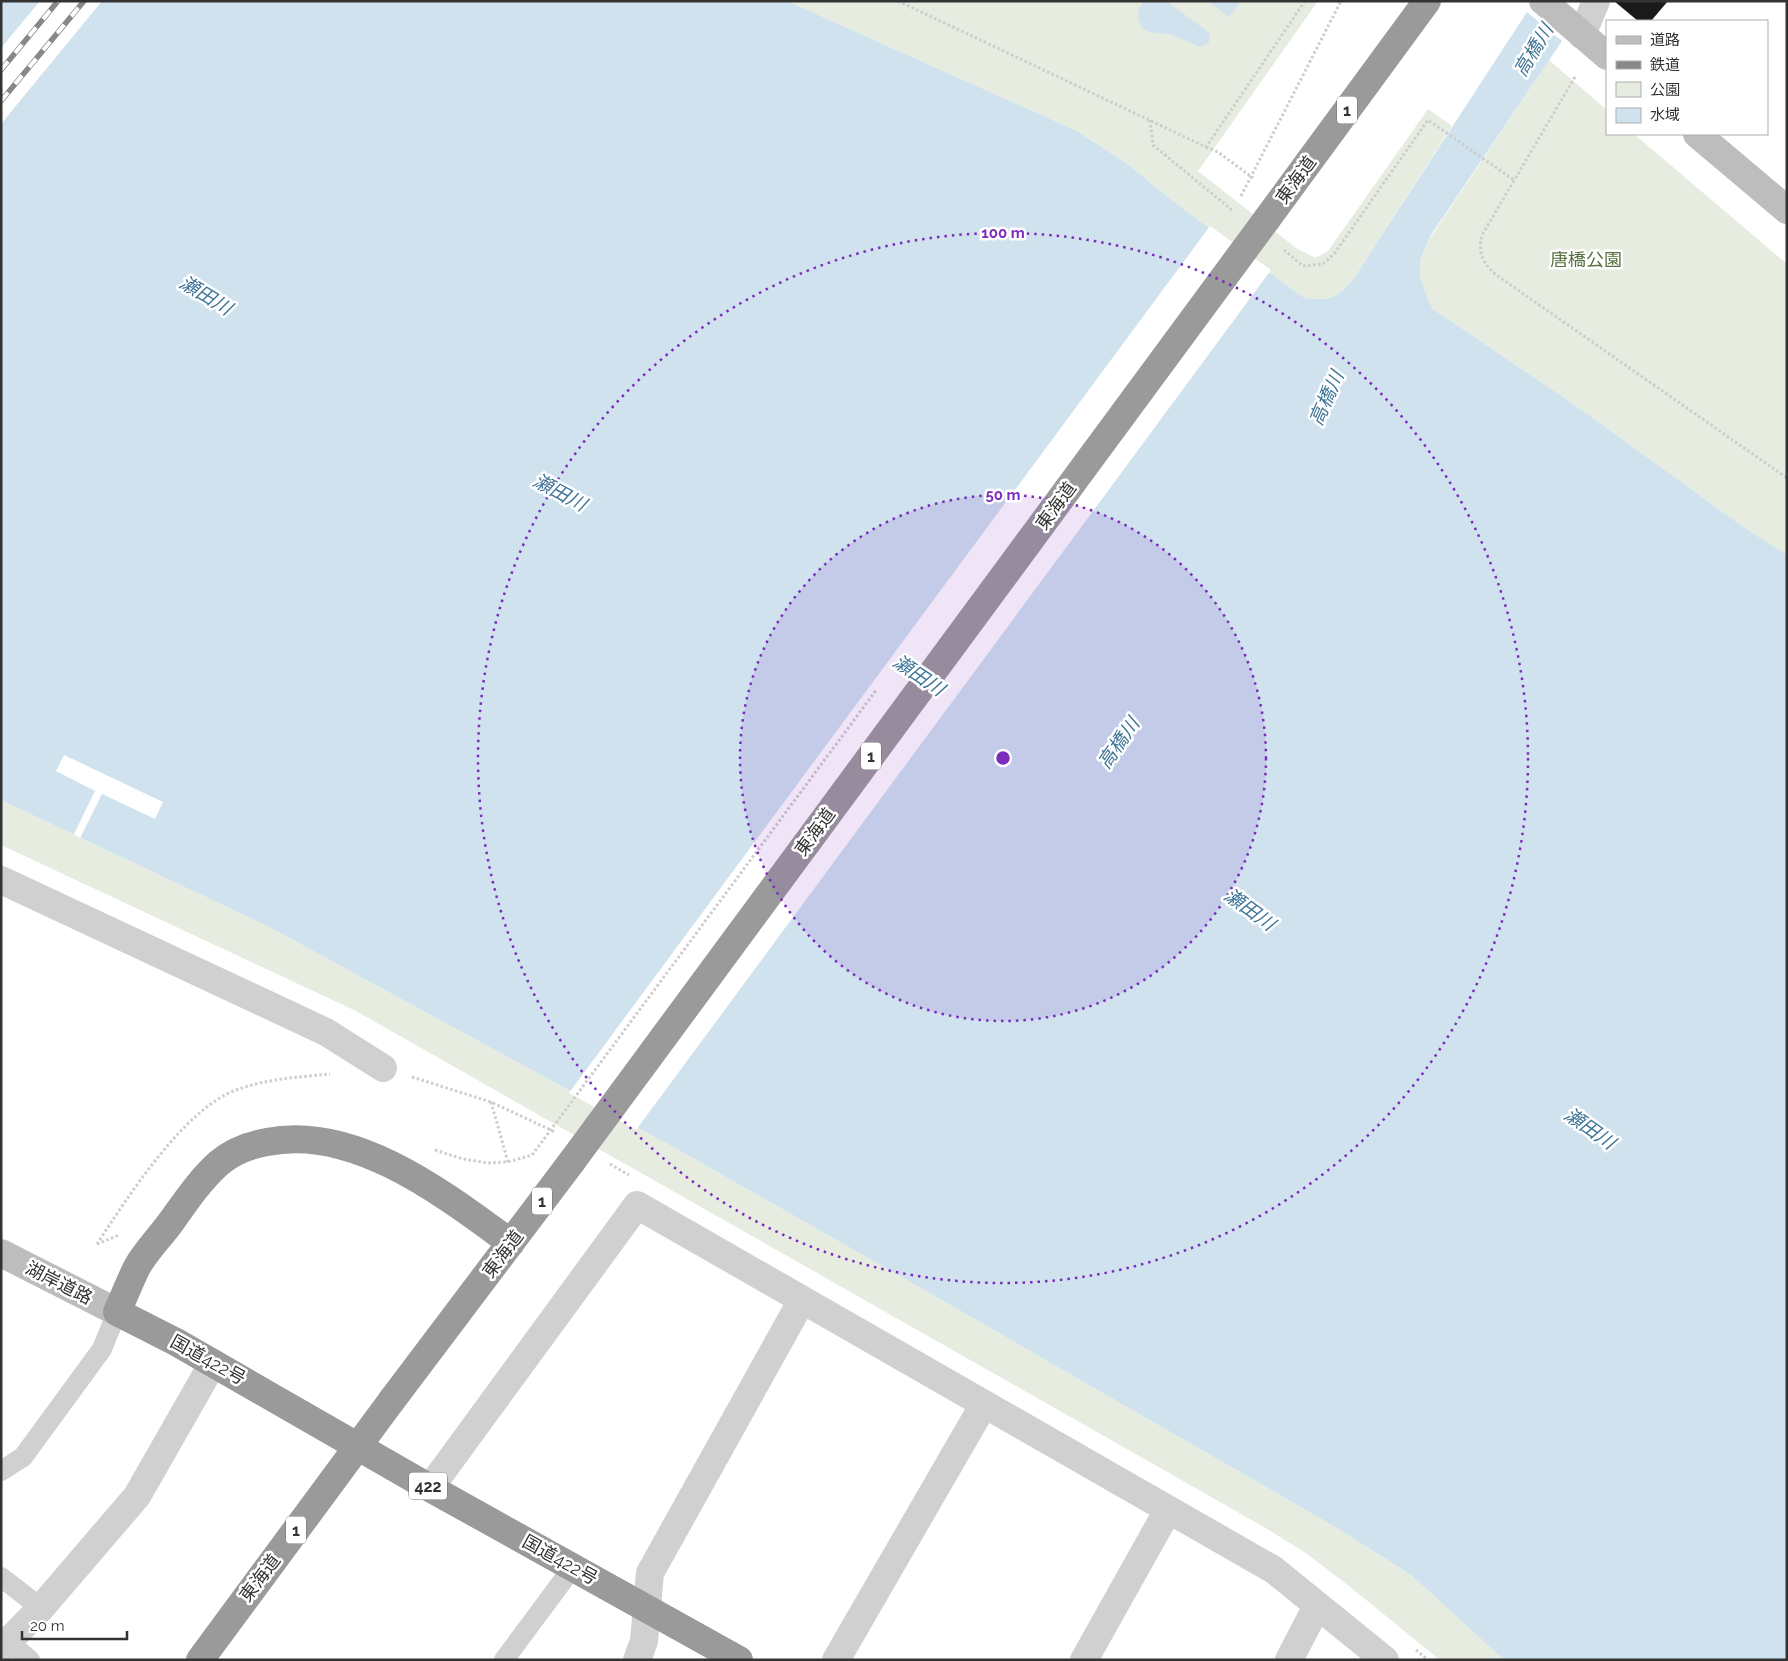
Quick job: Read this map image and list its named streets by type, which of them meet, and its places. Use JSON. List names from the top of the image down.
{
  "streets": {
    "highway": [
      "1",
      "東海道",
      "国道422号",
      "422"
    ],
    "main road": ["湖岸道路"]
  },
  "crossings": [
    ["湖岸道路", "国道422号"]
  ],
  "water": ["高橋川", "瀬田川"],
  "parks": ["唐橋公園"],
  "legend": [
    "道路",
    "鉄道",
    "公園",
    "水域"
  ],
  "scale_bar": "20 m",
  "rings": ["100 m", "50 m"]
}
